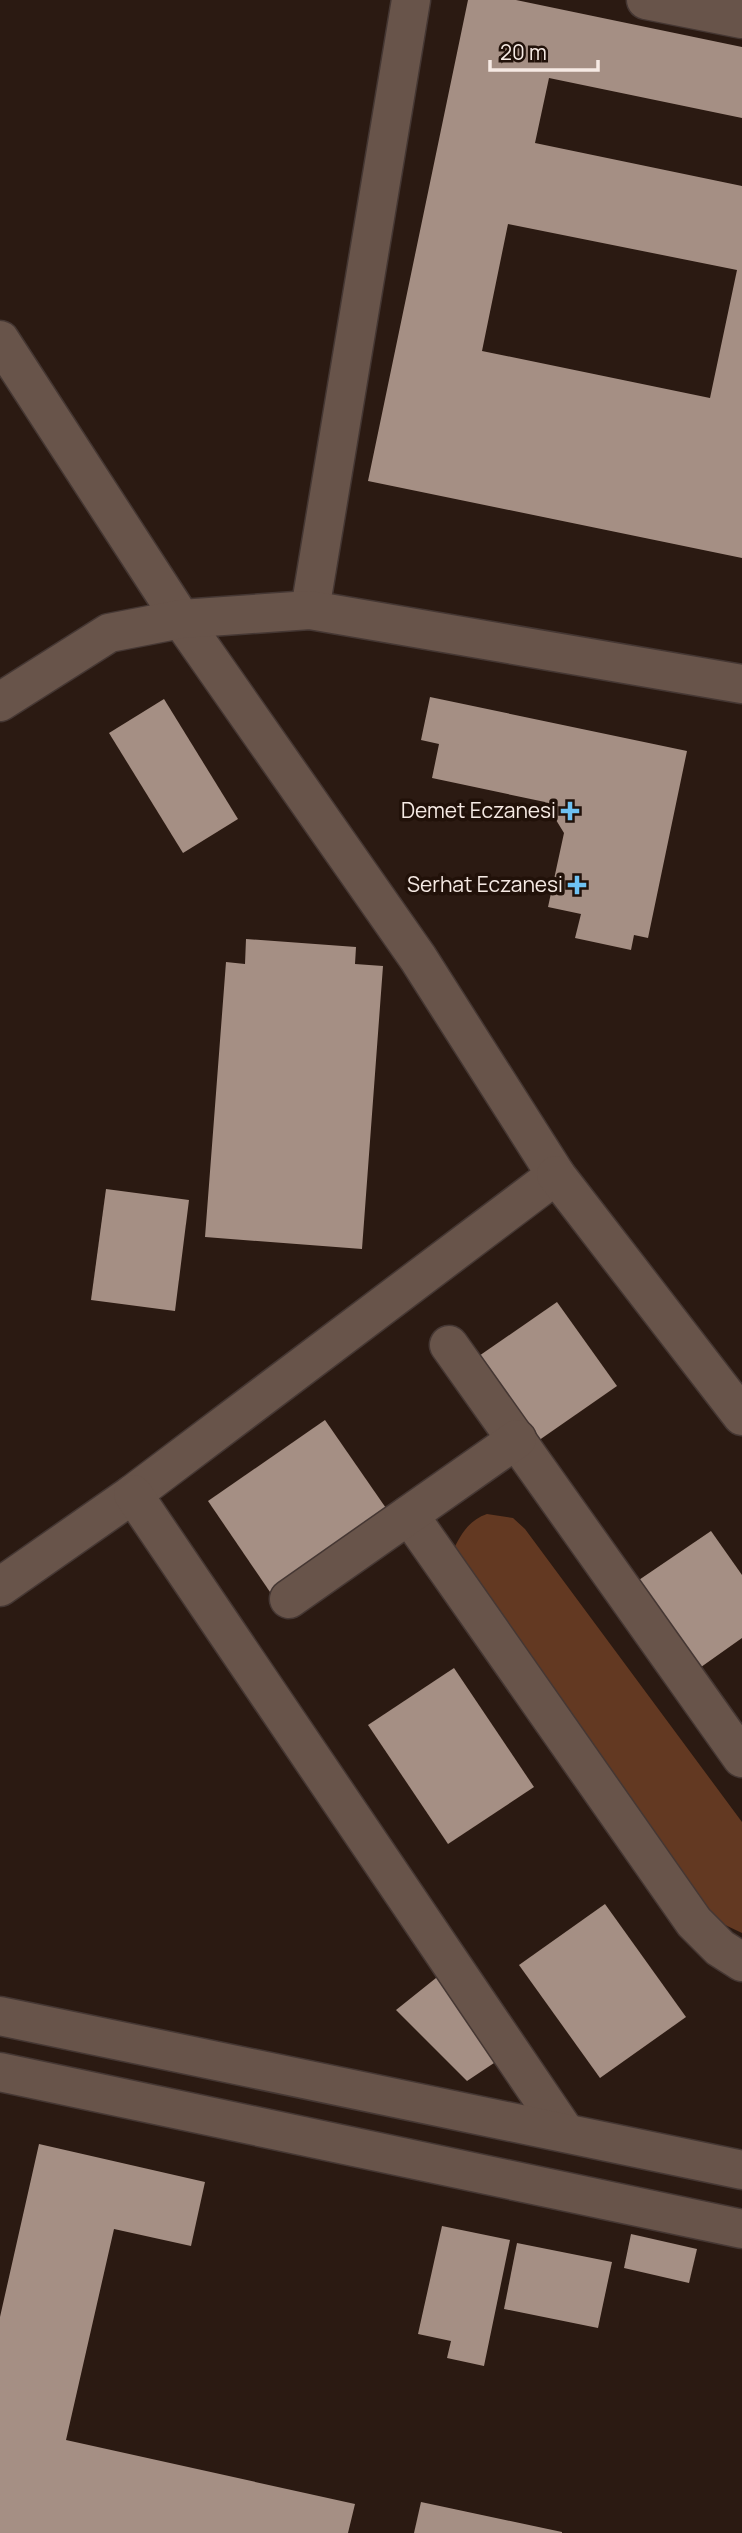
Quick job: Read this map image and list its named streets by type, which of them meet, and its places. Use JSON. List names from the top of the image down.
{
  "places": {
    "health": ["Demet Eczanesi", "Serhat Eczanesi"]
  },
  "scale_bar": "20 m"
}
